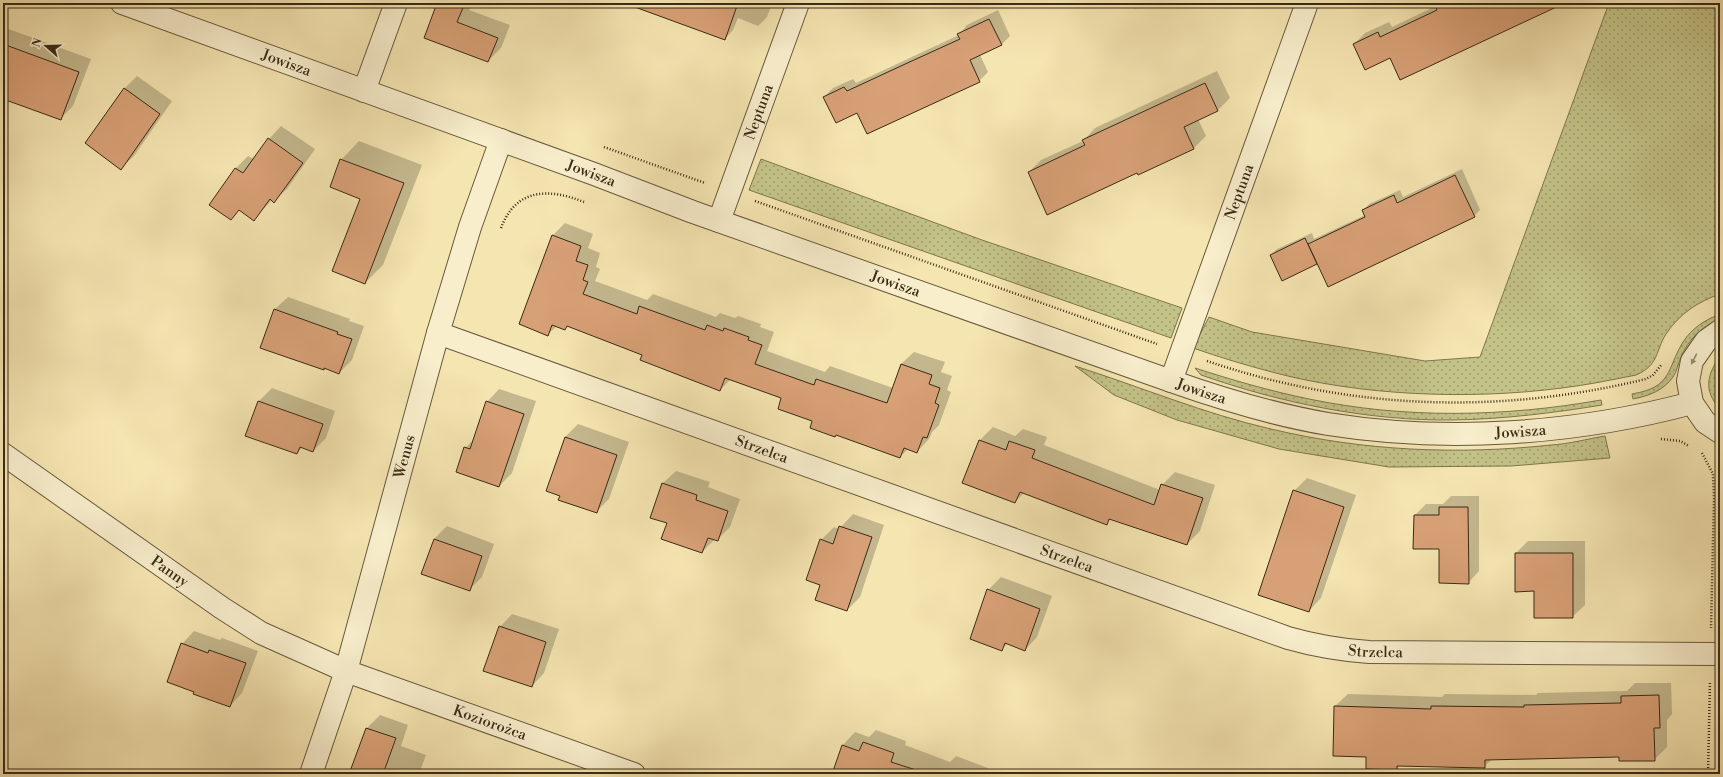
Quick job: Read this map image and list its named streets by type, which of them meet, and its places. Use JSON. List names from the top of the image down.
{
  "streets": {
    "street": [
      "Jowisza",
      "Neptuna",
      "Strzelca",
      "Wenus",
      "Panny",
      "Koziorożca"
    ]
  },
  "crossings": [
    ["Jowisza", "Neptuna"],
    ["Jowisza", "Wenus"],
    ["Strzelca", "Wenus"],
    ["Wenus", "Panny"],
    ["Wenus", "Koziorożca"],
    ["Panny", "Koziorożca"]
  ],
  "north": "left"
}
